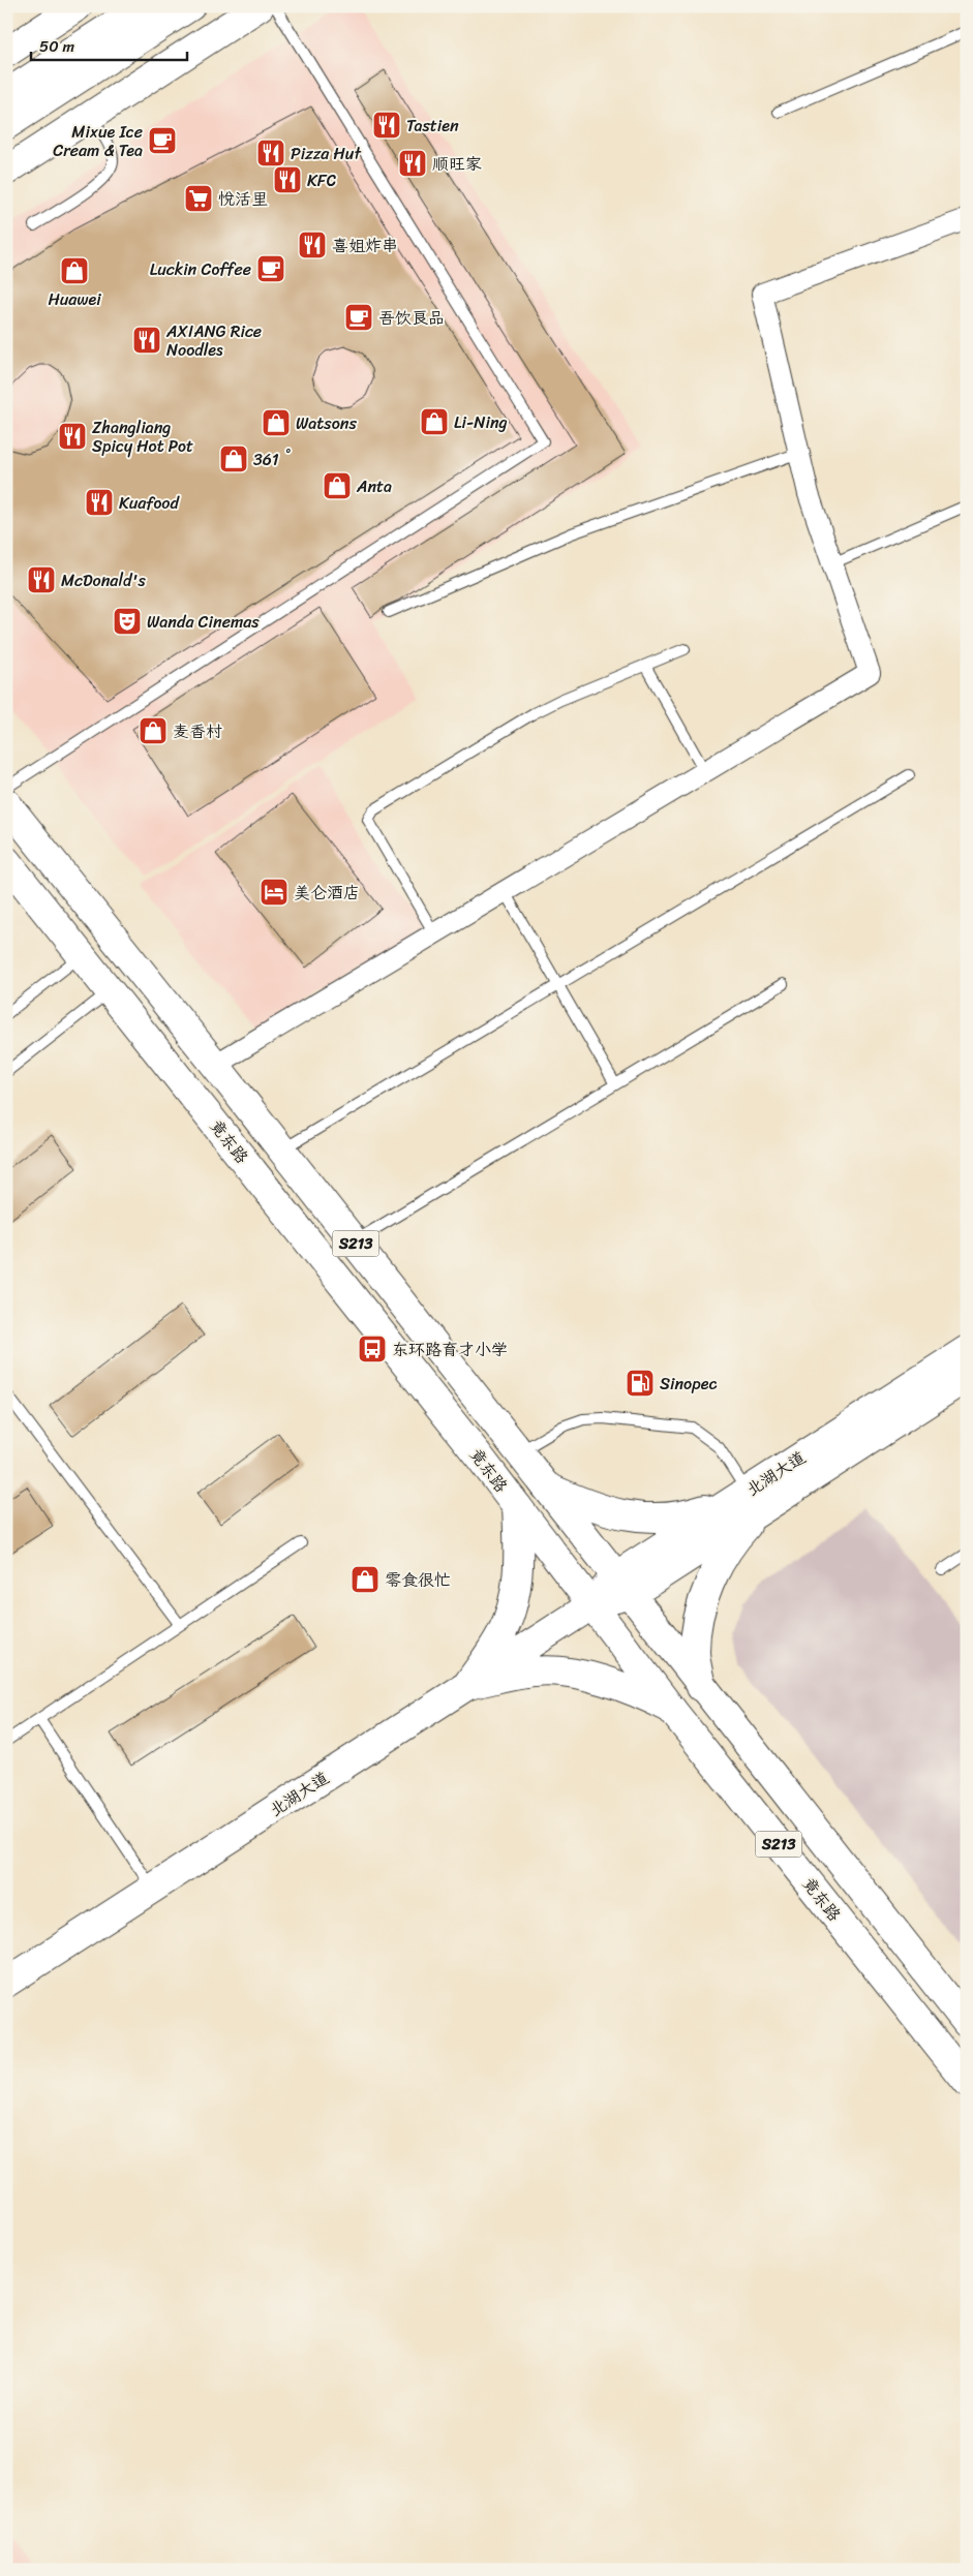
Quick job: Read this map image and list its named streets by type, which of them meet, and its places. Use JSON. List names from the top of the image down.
{
  "streets": {
    "main road": ["竟东路", "S213", "北湖大道"]
  },
  "crossings": [
    ["竟东路", "北湖大道"]
  ],
  "places": {
    "restaurant": [
      "Tastien",
      "Pizza Hut",
      "顺旺家",
      "KFC",
      "喜姐炸串",
      "AXIANG Rice Noodles",
      "Zhangliang Spicy Hot Pot",
      "Kuafood",
      "McDonald's"
    ],
    "cafe": ["Mixue Ice Cream & Tea", "Luckin Coffee", "吾饮良品"],
    "supermarket": ["悦活里"],
    "shop": [
      "Huawei",
      "Li-Ning",
      "Watsons",
      "361˚",
      "Anta",
      "麦香村",
      "零食很忙"
    ],
    "theatre": ["Wanda Cinemas"],
    "hotel": ["美仑酒店"],
    "bus stop": ["东环路育才小学"],
    "fuel station": ["Sinopec"]
  },
  "scale_bar": "50 m"
}
